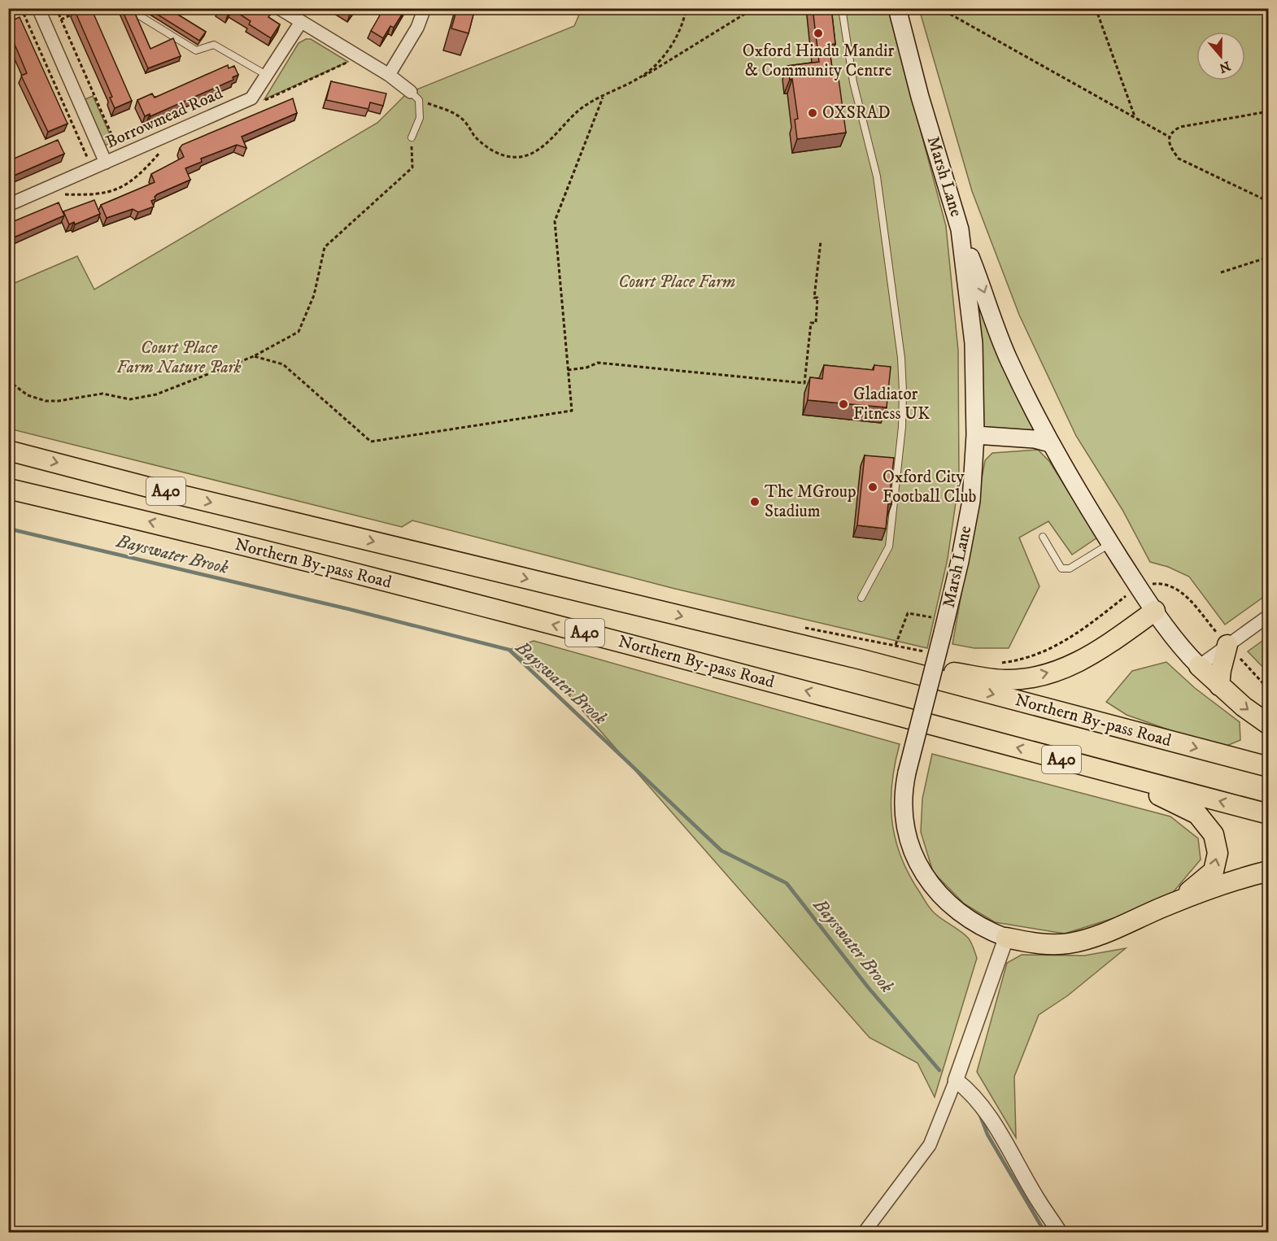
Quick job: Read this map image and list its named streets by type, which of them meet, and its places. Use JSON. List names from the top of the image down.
{
  "streets": {
    "highway": ["A40", "Northern By-pass Road"],
    "main road": ["Marsh Lane"],
    "street": ["Borrowmead Road"]
  },
  "water": ["Bayswater Brook"],
  "parks": ["Court Place Farm", "Court Place Farm Nature Park"],
  "places": [
    "Oxford Hindu Mandir & Community Centre",
    "OXSRAD",
    "Gladiator Fitness UK",
    "Oxford City Football Club",
    "The MGroup Stadium"
  ],
  "north": "bottom"
}
